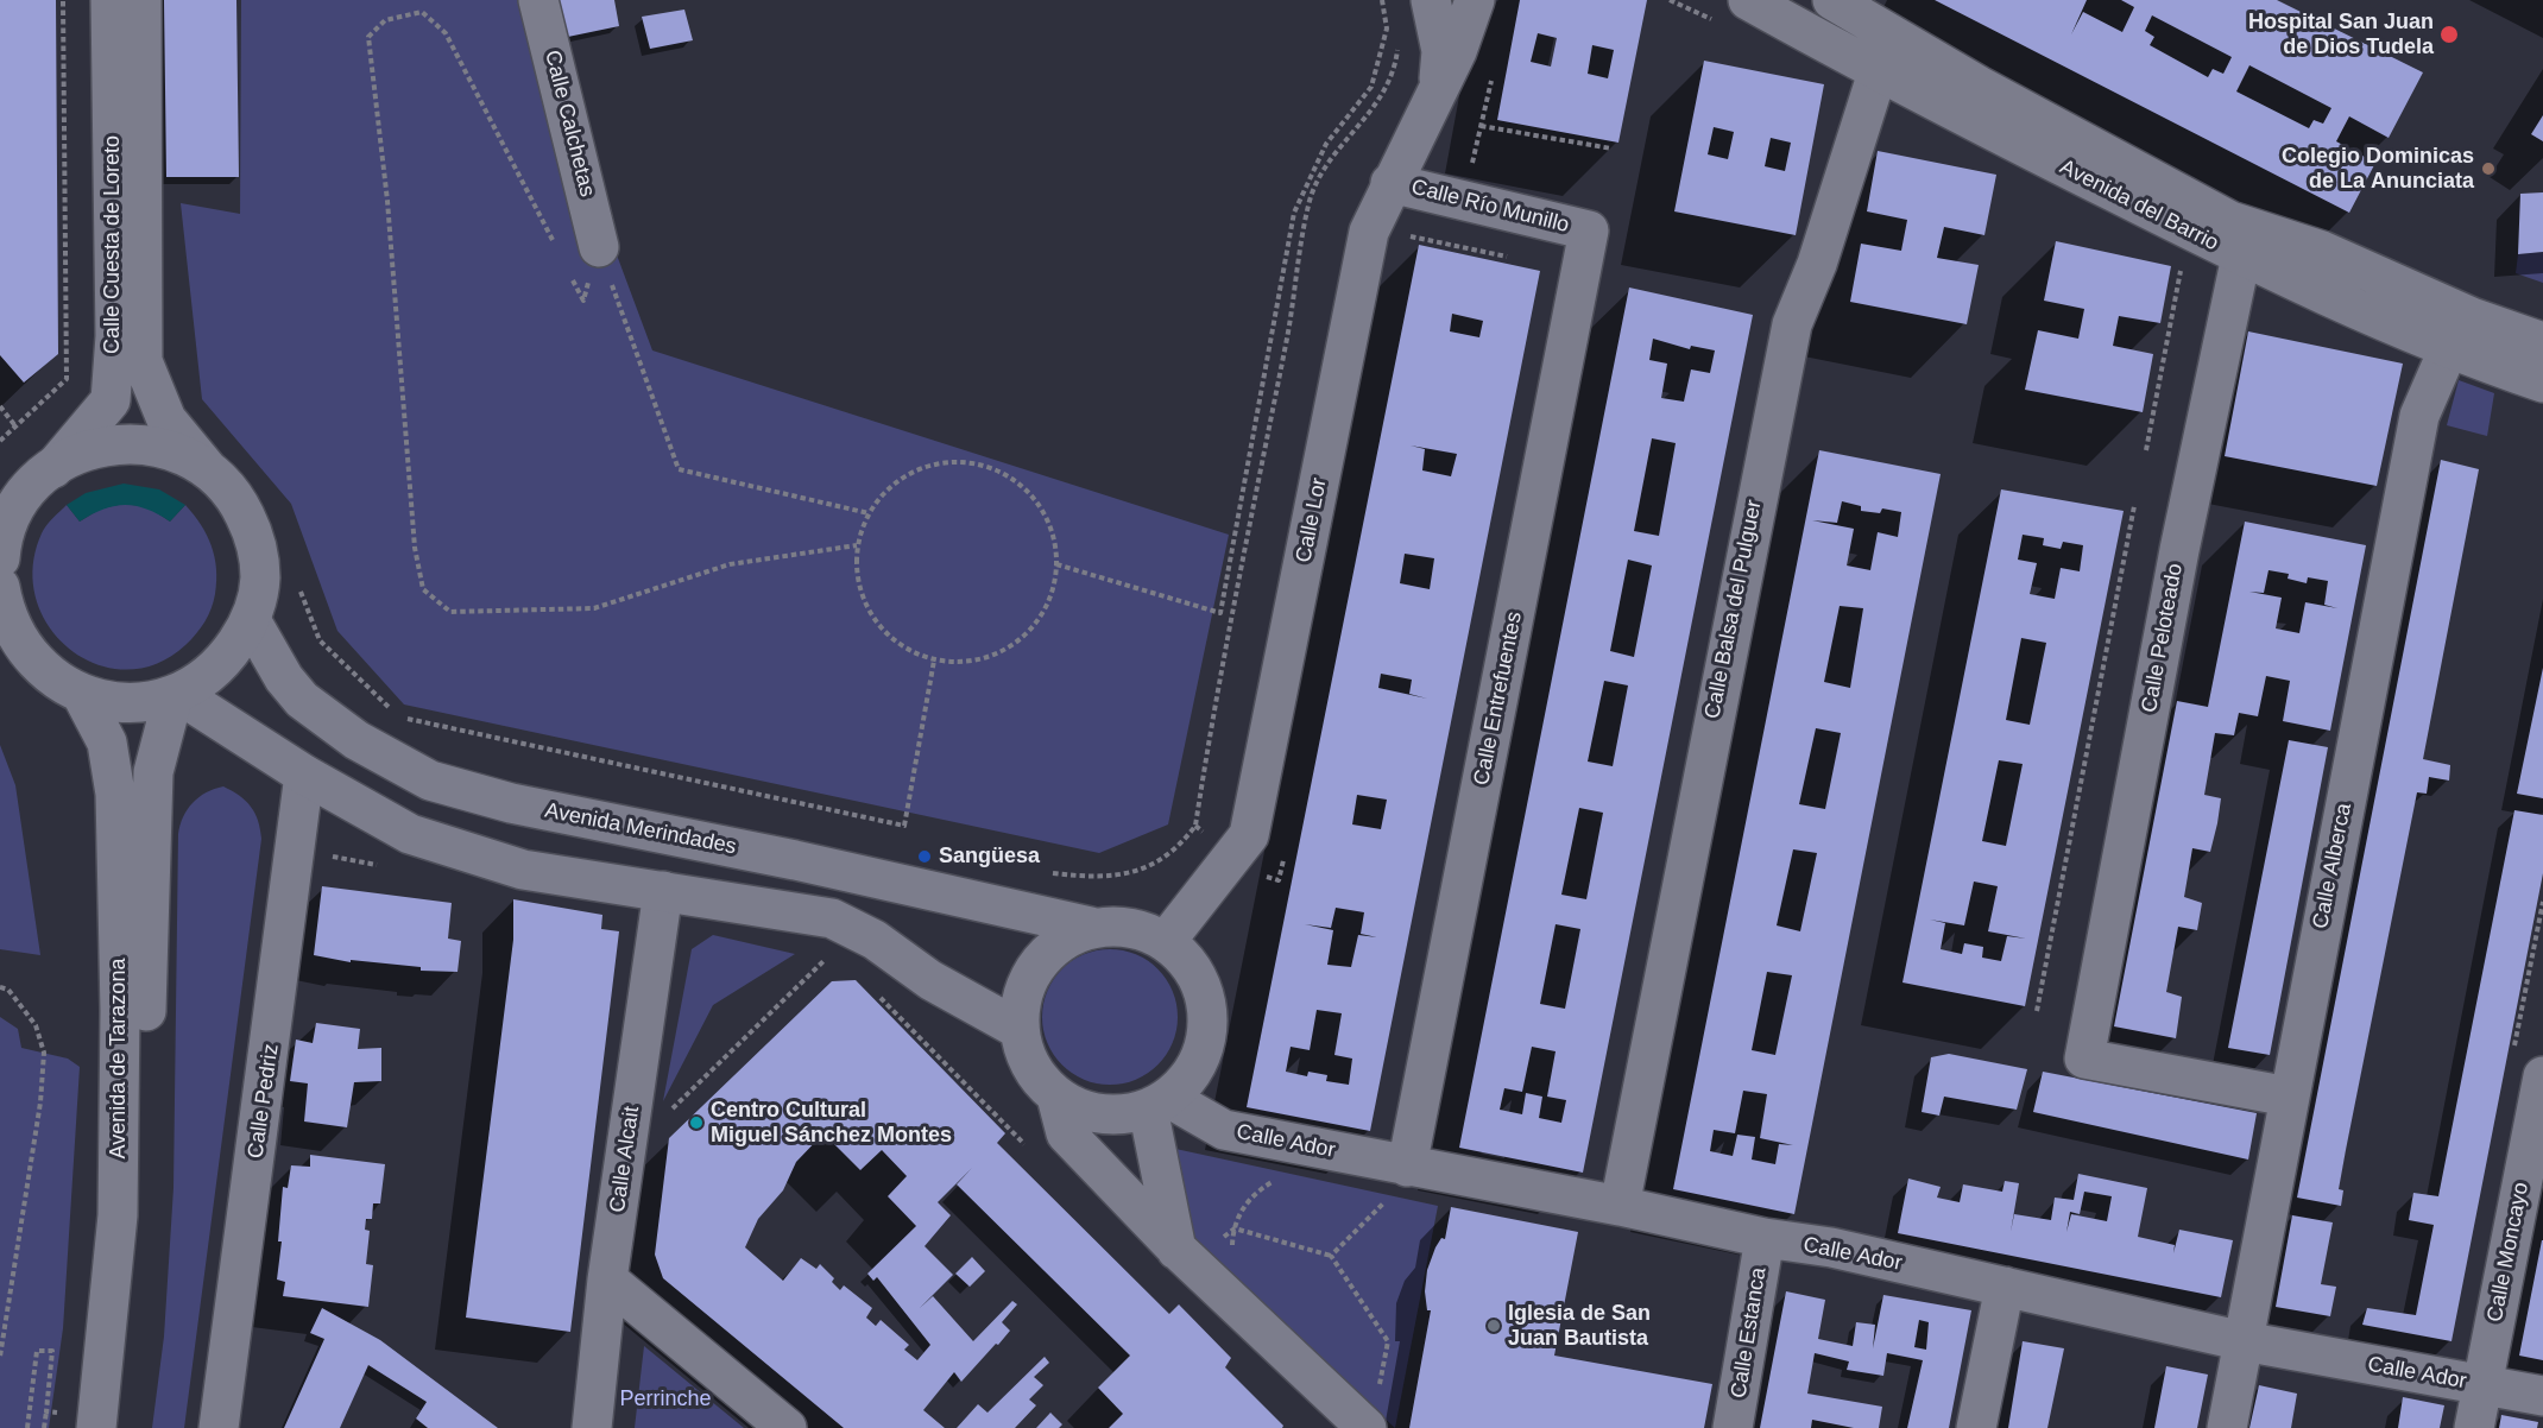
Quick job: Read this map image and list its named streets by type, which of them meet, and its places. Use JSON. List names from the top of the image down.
{
  "streets": {
    "street": [
      "Calle Calchetas",
      "Avenida del Barrio",
      "Calle Río Munillo",
      "Calle Cuesta de Loreto",
      "Calle Lor",
      "Calle Balsa del Pulguer",
      "Calle Peloteado",
      "Calle Entrefuentes",
      "Avenida Merindades",
      "Calle Alberca",
      "Avenida de Tarazona",
      "Calle Pedriz",
      "Calle Ador",
      "Calle Alcait",
      "Calle Moncayo",
      "Calle Estanca"
    ]
  },
  "crossings": [
    ["Avenida del Barrio", "Calle Balsa del Pulguer"],
    ["Avenida del Barrio", "Calle Peloteado"],
    ["Avenida del Barrio", "Calle Alberca"],
    ["Calle Río Munillo", "Calle Lor"],
    ["Calle Río Munillo", "Calle Entrefuentes"],
    ["Calle Lor", "Avenida Merindades"],
    ["Calle Lor", "Calle Ador"],
    ["Calle Balsa del Pulguer", "Calle Ador"],
    ["Calle Peloteado", "Calle Alberca"],
    ["Calle Entrefuentes", "Calle Ador"],
    ["Avenida Merindades", "Calle Ador"],
    ["Calle Alberca", "Calle Ador"],
    ["Calle Ador", "Calle Moncayo"],
    ["Calle Ador", "Calle Estanca"]
  ],
  "parks": ["Perrinche"],
  "places": [
    "Hospital San Juan de Dios Tudela",
    "Colegio Dominicas de La Anunciata",
    "Sangüesa",
    "Centro Cultural Miguel Sánchez Montes",
    "Iglesia de San Juan Bautista"
  ]
}
